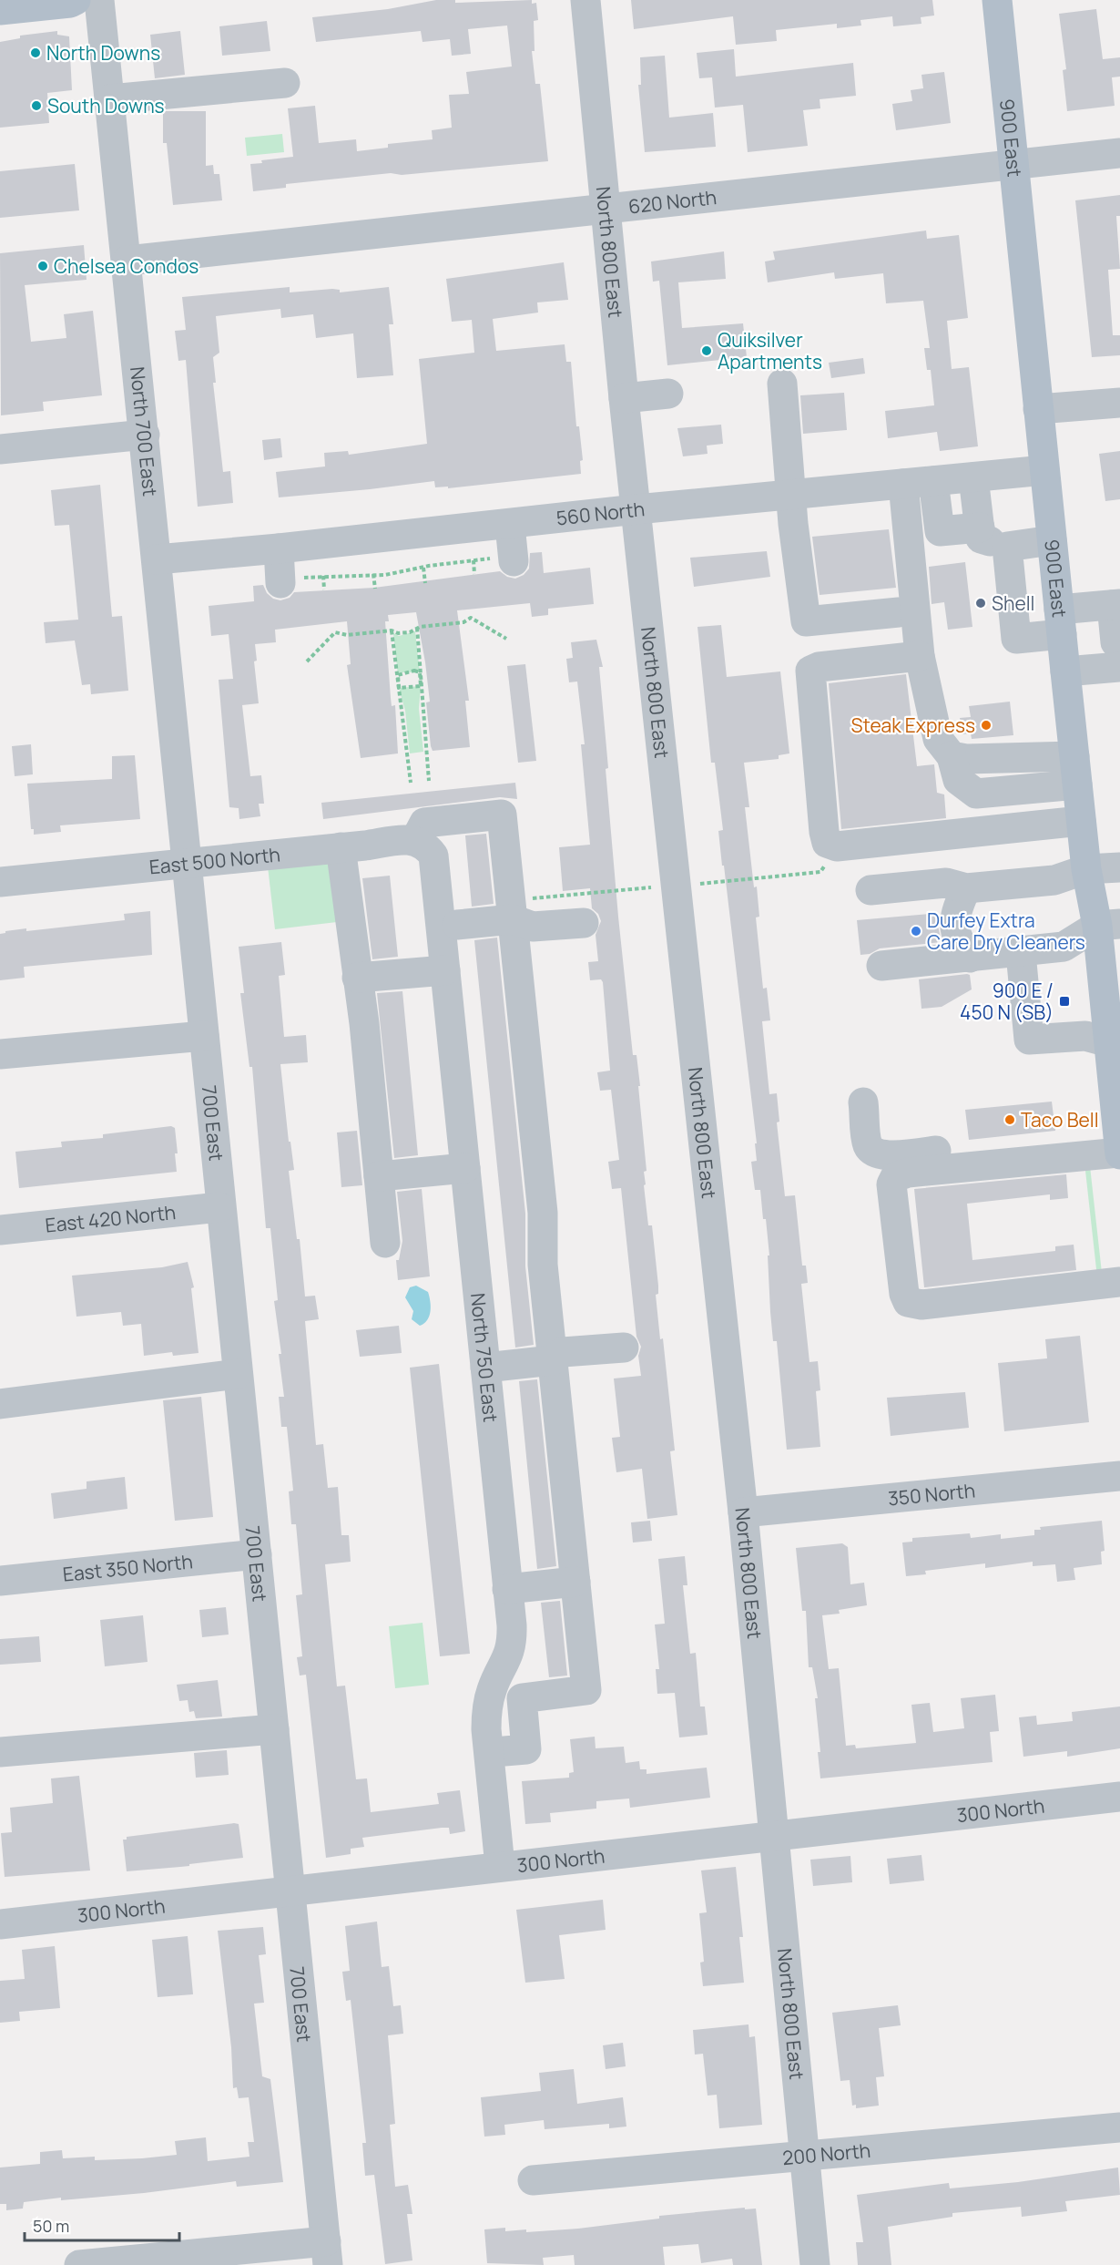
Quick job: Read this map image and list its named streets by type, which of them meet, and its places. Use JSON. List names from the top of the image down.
{
  "streets": {
    "main road": ["900 East"],
    "street": [
      "620 North",
      "North 800 East",
      "North 700 East",
      "560 North",
      "East 500 North",
      "700 East",
      "East 420 North",
      "North 750 East",
      "350 North",
      "East 350 North",
      "300 North",
      "200 North"
    ]
  },
  "crossings": [
    ["900 East", "620 North"],
    ["900 East", "560 North"],
    ["620 North", "North 800 East"],
    ["620 North", "North 700 East"],
    ["North 800 East", "560 North"],
    ["North 800 East", "350 North"],
    ["North 800 East", "300 North"],
    ["North 800 East", "200 North"],
    ["North 700 East", "560 North"],
    ["North 700 East", "East 500 North"],
    ["North 700 East", "700 East"],
    ["East 500 North", "700 East"],
    ["East 500 North", "North 750 East"],
    ["700 East", "East 420 North"],
    ["700 East", "East 350 North"],
    ["700 East", "300 North"],
    ["North 750 East", "300 North"]
  ],
  "places": {
    "other": [
      "North Downs",
      "South Downs",
      "Chelsea Condos",
      "Quiksilver Apartments",
      "Shell",
      "Steak Express",
      "Durfey Extra Care Dry Cleaners",
      "Taco Bell"
    ],
    "transit": ["900 E / 450 N (SB)"]
  },
  "scale_bar": "50 m"
}
